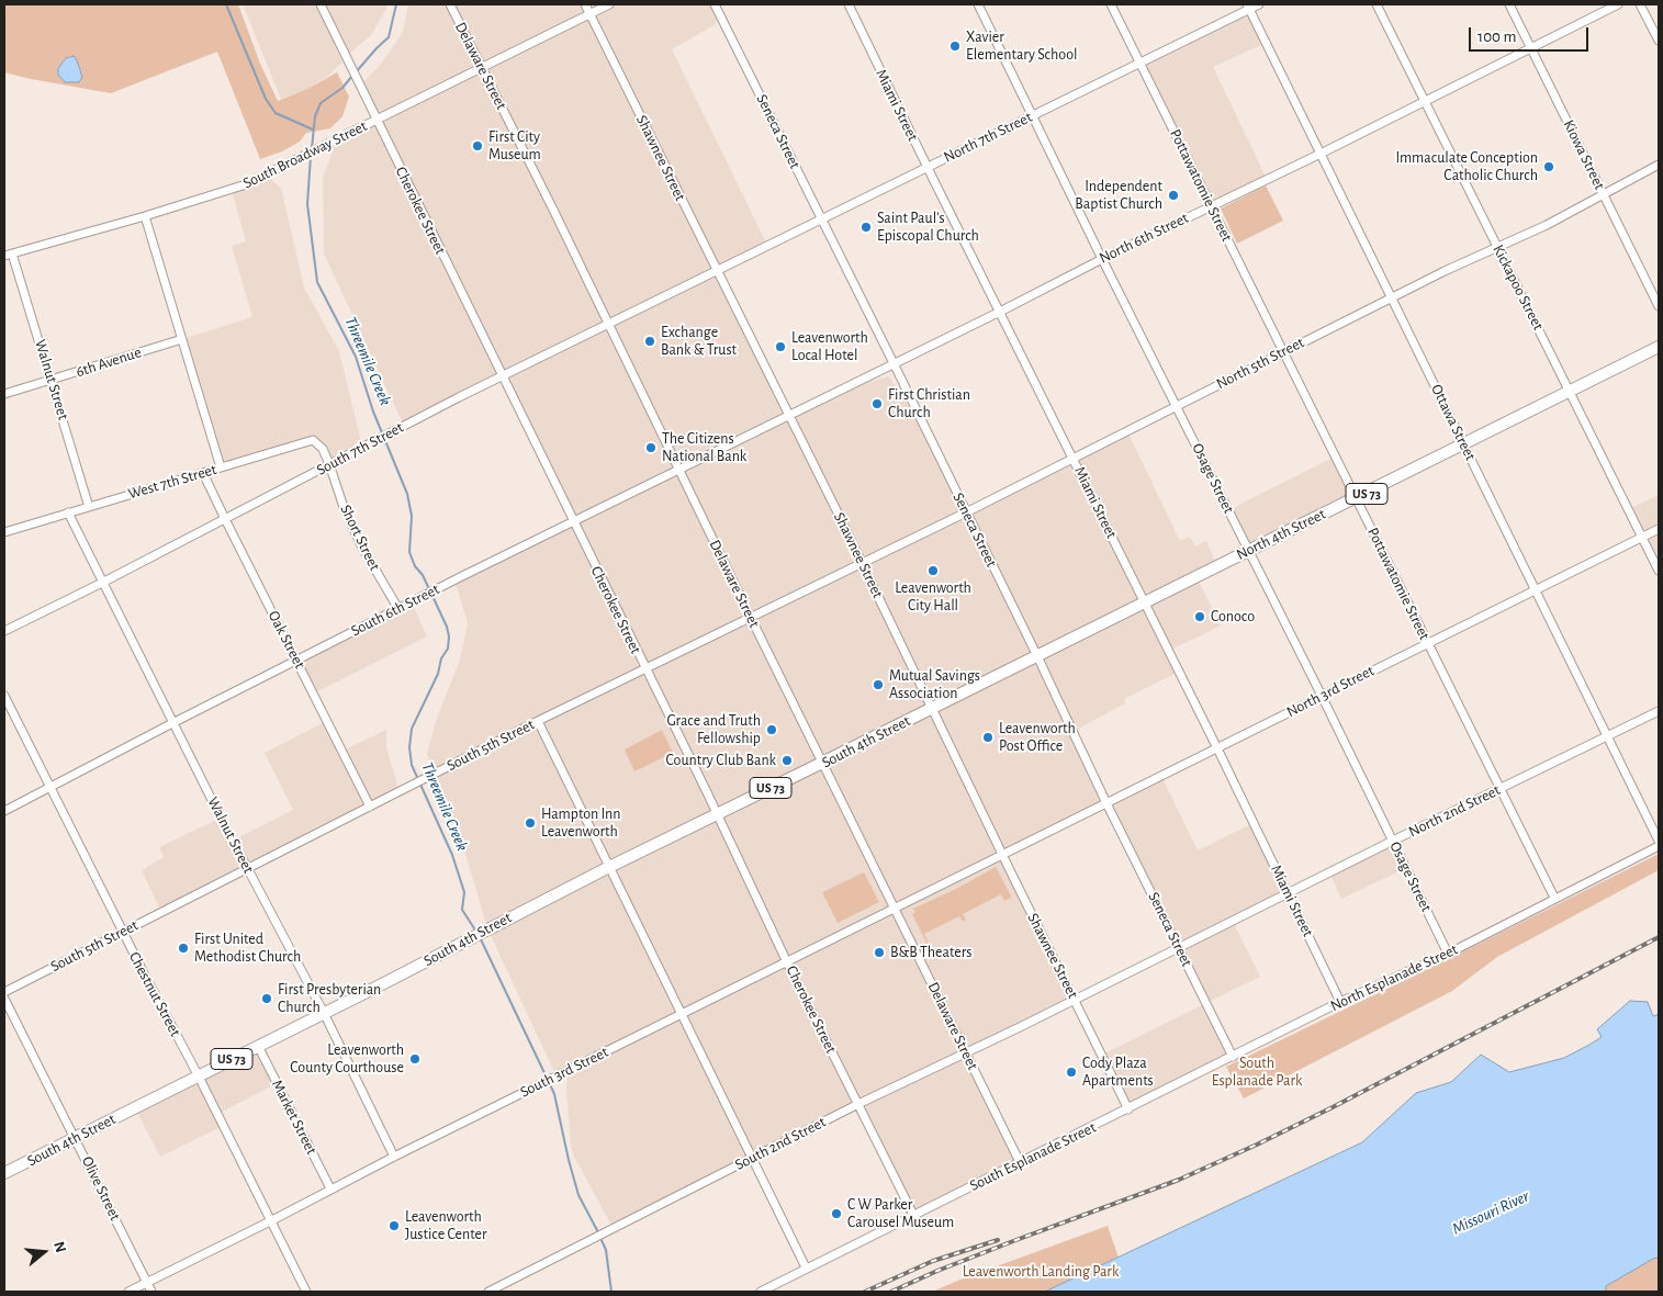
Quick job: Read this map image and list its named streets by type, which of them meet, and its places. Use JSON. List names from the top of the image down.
{
  "streets": {
    "highway": ["US 73", "North 4th Street", "South 4th Street"],
    "street": [
      "Delaware Street",
      "Miami Street",
      "Seneca Street",
      "North 7th Street",
      "South Broadway Street",
      "Kiowa Street",
      "Shawnee Street",
      "Pottawatomie Street",
      "Cherokee Street",
      "North 6th Street",
      "Kickapoo Street",
      "6th Avenue",
      "North 5th Street",
      "Walnut Street",
      "Ottawa Street",
      "South 7th Street",
      "Osage Street",
      "West 7th Street",
      "Short Street",
      "South 6th Street",
      "Oak Street",
      "North 3rd Street",
      "South 5th Street",
      "North 2nd Street",
      "North Esplanade Street",
      "Chestnut Street",
      "South 3rd Street",
      "Market Street",
      "South 2nd Street",
      "South Esplanade Street",
      "Olive Street"
    ]
  },
  "crossings": [
    ["Delaware Street", "South Broadway Street"],
    ["Delaware Street", "South 7th Street"],
    ["Delaware Street", "South 6th Street"],
    ["Delaware Street", "South 4th Street"],
    ["Delaware Street", "South 5th Street"],
    ["Delaware Street", "South 3rd Street"],
    ["Delaware Street", "South 2nd Street"],
    ["Delaware Street", "South Esplanade Street"],
    ["Miami Street", "North 7th Street"],
    ["Miami Street", "North 6th Street"],
    ["Miami Street", "North 5th Street"],
    ["Miami Street", "North 4th Street"],
    ["Miami Street", "North 3rd Street"],
    ["Miami Street", "North 2nd Street"],
    ["Miami Street", "North Esplanade Street"],
    ["Seneca Street", "North 7th Street"],
    ["Seneca Street", "North 6th Street"],
    ["Seneca Street", "North 5th Street"],
    ["Seneca Street", "North 4th Street"],
    ["Seneca Street", "North 3rd Street"],
    ["Seneca Street", "North 2nd Street"],
    ["Seneca Street", "North Esplanade Street"],
    ["North 7th Street", "Shawnee Street"],
    ["North 7th Street", "Pottawatomie Street"],
    ["North 7th Street", "Ottawa Street"],
    ["North 7th Street", "South 7th Street"],
    ["North 7th Street", "Osage Street"],
    ["South Broadway Street", "Shawnee Street"],
    ["South Broadway Street", "Cherokee Street"],
    ["South Broadway Street", "Walnut Street"],
    ["Kiowa Street", "North 6th Street"],
    ["Kiowa Street", "North 5th Street"],
    ["Shawnee Street", "North 6th Street"],
    ["Shawnee Street", "North 5th Street"],
    ["Shawnee Street", "South 7th Street"],
    ["Shawnee Street", "North 4th Street"],
    ["Shawnee Street", "South 6th Street"],
    ["Shawnee Street", "North 3rd Street"],
    ["Shawnee Street", "South 4th Street"],
    ["Shawnee Street", "South 5th Street"],
    ["Shawnee Street", "North 2nd Street"],
    ["Shawnee Street", "North Esplanade Street"],
    ["Shawnee Street", "South 3rd Street"],
    ["Shawnee Street", "South 2nd Street"],
    ["Shawnee Street", "South Esplanade Street"],
    ["Pottawatomie Street", "North 6th Street"],
    ["Pottawatomie Street", "North 5th Street"],
    ["Pottawatomie Street", "North 4th Street"],
    ["Pottawatomie Street", "North 3rd Street"],
    ["Pottawatomie Street", "North 2nd Street"],
    ["Pottawatomie Street", "North Esplanade Street"],
    ["Cherokee Street", "South 7th Street"],
    ["Cherokee Street", "South 6th Street"],
    ["Cherokee Street", "South 4th Street"],
    ["Cherokee Street", "South 5th Street"],
    ["Cherokee Street", "South 3rd Street"],
    ["Cherokee Street", "South 2nd Street"],
    ["Cherokee Street", "South Esplanade Street"],
    ["North 6th Street", "Kickapoo Street"],
    ["North 6th Street", "Ottawa Street"],
    ["North 6th Street", "Osage Street"],
    ["North 6th Street", "South 6th Street"],
    ["Kickapoo Street", "North 5th Street"],
    ["Kickapoo Street", "North 4th Street"],
    ["Kickapoo Street", "North 3rd Street"],
    ["6th Avenue", "Walnut Street"],
    ["North 5th Street", "Ottawa Street"],
    ["North 5th Street", "Osage Street"],
    ["North 5th Street", "South 5th Street"],
    ["Walnut Street", "South 7th Street"],
    ["Walnut Street", "West 7th Street"],
    ["Walnut Street", "South 6th Street"],
    ["Walnut Street", "South 4th Street"],
    ["Walnut Street", "South 5th Street"],
    ["Walnut Street", "South 3rd Street"],
    ["Ottawa Street", "North 4th Street"],
    ["Ottawa Street", "North 3rd Street"],
    ["Ottawa Street", "North 2nd Street"],
    ["South 7th Street", "West 7th Street"],
    ["South 7th Street", "Short Street"],
    ["South 7th Street", "Oak Street"],
    ["Osage Street", "North 4th Street"],
    ["Osage Street", "North 3rd Street"],
    ["Osage Street", "North 2nd Street"],
    ["Osage Street", "North Esplanade Street"],
    ["West 7th Street", "Short Street"],
    ["West 7th Street", "Oak Street"],
    ["North 4th Street", "South 4th Street"],
    ["Short Street", "South 6th Street"],
    ["South 6th Street", "Oak Street"],
    ["South 6th Street", "Chestnut Street"],
    ["Oak Street", "South 5th Street"],
    ["North 3rd Street", "South 3rd Street"],
    ["South 4th Street", "Chestnut Street"],
    ["South 4th Street", "Market Street"],
    ["South 4th Street", "Olive Street"],
    ["South 5th Street", "Chestnut Street"],
    ["North 2nd Street", "South 2nd Street"],
    ["North Esplanade Street", "South Esplanade Street"],
    ["Chestnut Street", "South 3rd Street"],
    ["South 3rd Street", "Market Street"],
    ["South 3rd Street", "Olive Street"]
  ],
  "water": ["Threemile Creek", "Missouri River"],
  "parks": ["South Esplanade Park", "Leavenworth Landing Park"],
  "places": [
    "Xavier Elementary School",
    "First City Museum",
    "Immaculate Conception Catholic Church",
    "Independent Baptist Church",
    "Saint Paul's Episcopal Church",
    "Exchange Bank & Trust",
    "Leavenworth Local Hotel",
    "First Christian Church",
    "The Citizens National Bank",
    "Leavenworth City Hall",
    "Conoco",
    "Mutual Savings Association",
    "Grace and Truth Fellowship",
    "Leavenworth Post Office",
    "Country Club Bank",
    "Hampton Inn Leavenworth",
    "First United Methodist Church",
    "B&B Theaters",
    "First Presbyterian Church",
    "Leavenworth County Courthouse",
    "Cody Plaza Apartments",
    "C W Parker Carousel Museum",
    "Leavenworth Justice Center"
  ],
  "scale_bar": "100 m",
  "north": "right"
}
